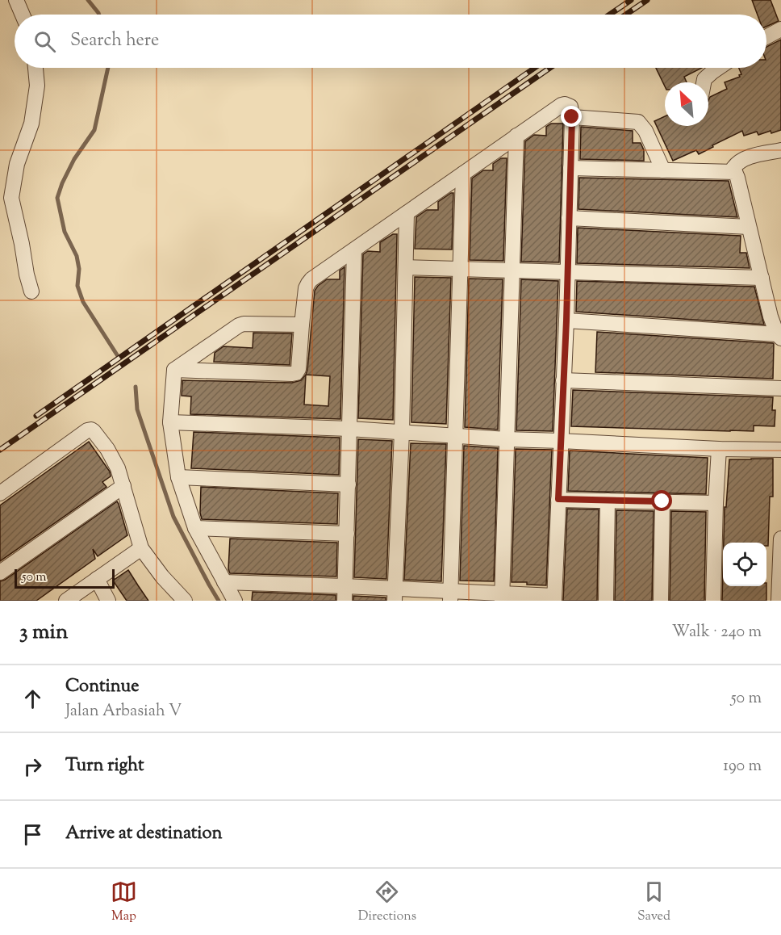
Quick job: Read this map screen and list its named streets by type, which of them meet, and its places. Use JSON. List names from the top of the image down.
{
  "scale_bar": "50 m",
  "north": "top left",
  "page": {
    "search": "Search here",
    "scale": "50 m",
    "heading": ["3 min", "Walk · 240 m"],
    "list": [
      ["Continue", "Jalan Arbasiah V", "50 m"],
      ["Turn right", "190 m"],
      "Arrive at destination"
    ],
    "nav": ["Map", "Directions", "Saved"]
  }
}
